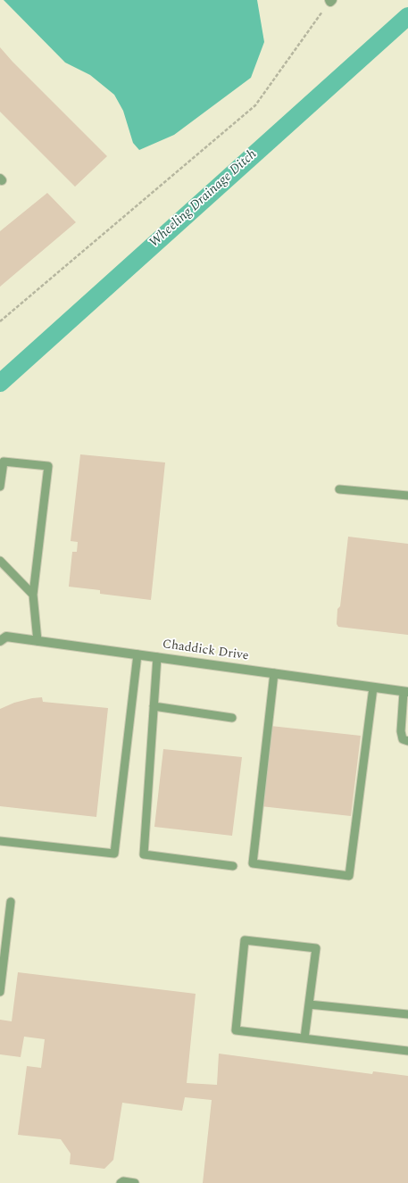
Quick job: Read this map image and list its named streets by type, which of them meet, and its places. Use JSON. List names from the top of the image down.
{
  "streets": {
    "street": ["Chaddick Drive"]
  },
  "water": ["Wheeling Drainage Ditch"]
}
